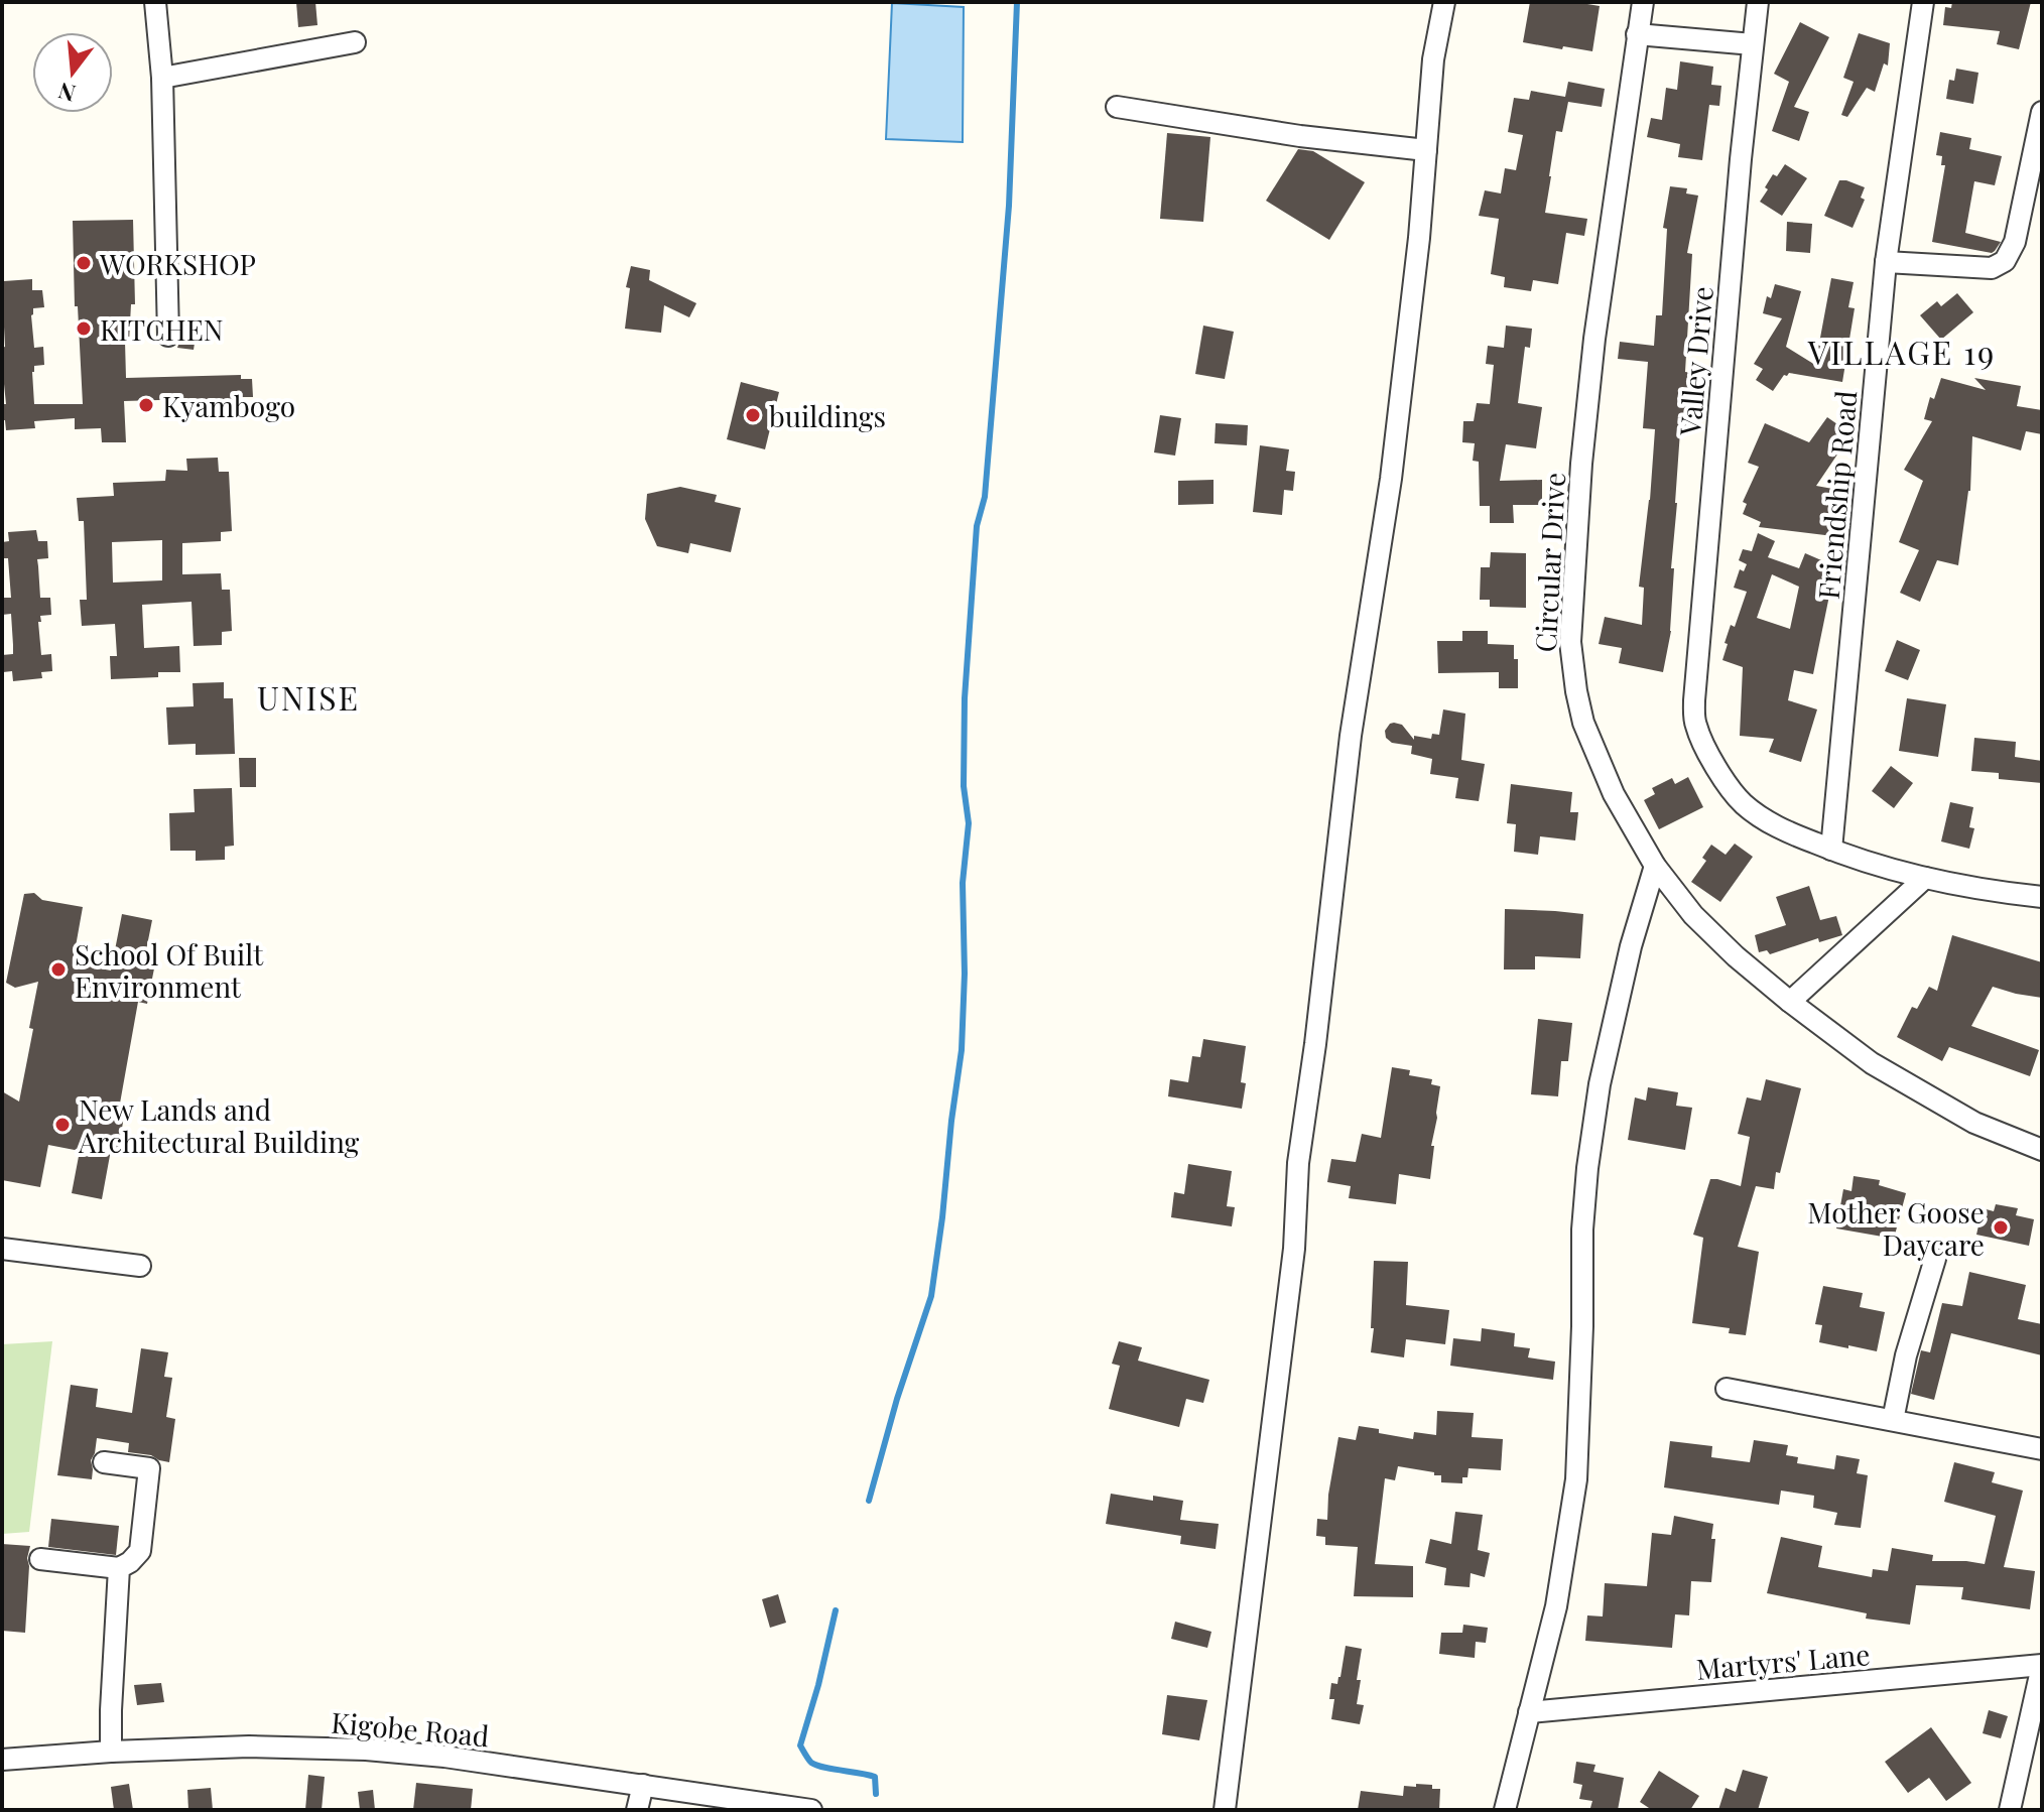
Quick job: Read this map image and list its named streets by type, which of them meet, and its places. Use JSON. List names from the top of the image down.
{
  "streets": {
    "street": [
      "Valley Drive",
      "Friendship Road",
      "Circular Drive",
      "Martyrs' Lane",
      "Kigobe Road"
    ]
  },
  "crossings": [
    ["Valley Drive", "Friendship Road"]
  ],
  "districts": ["VILLAGE 19", "UNISE"],
  "places": [
    "WORKSHOP",
    "KITCHEN",
    "Kyambogo",
    "buildings",
    "School Of Built Environment",
    "New Lands and Architectural Building",
    "Mother Goose Daycare"
  ],
  "north": "bottom"
}
